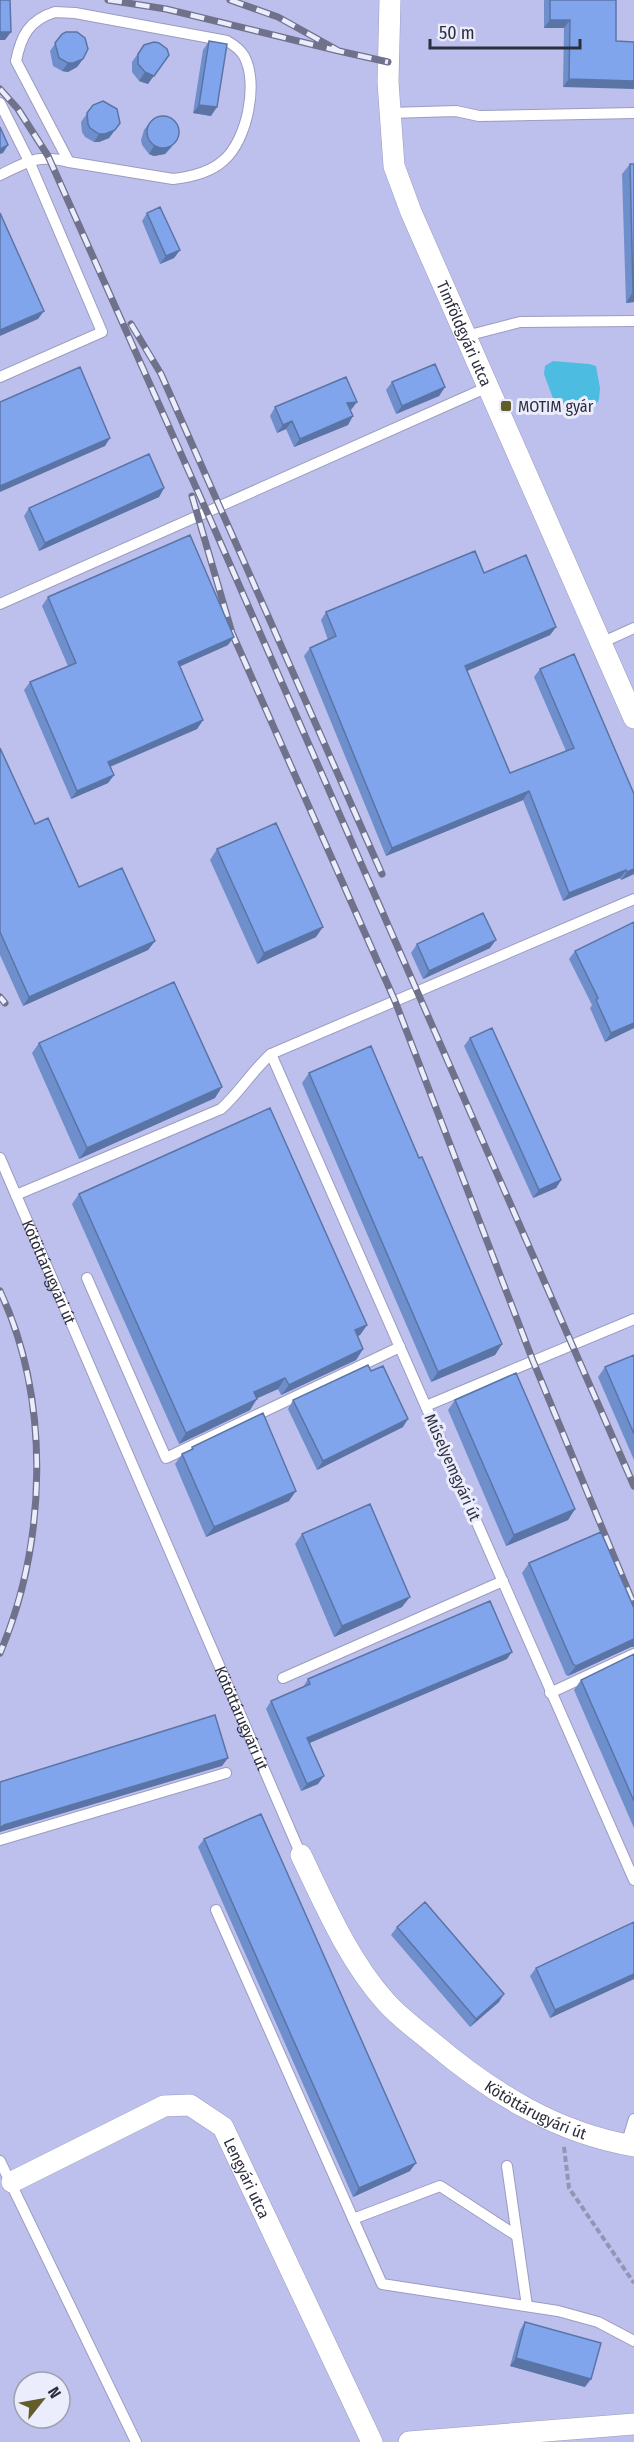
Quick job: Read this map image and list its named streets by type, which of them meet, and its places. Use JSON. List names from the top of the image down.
{
  "streets": {
    "street": ["Timföldgyári utca", "Kötöttárugyári út", "Lengyári utca"],
    "lane": ["Műselyemgyári út"]
  },
  "places": {
    "transit": ["MOTIM gyár"]
  },
  "scale_bar": "50 m",
  "north": "top right"
}
